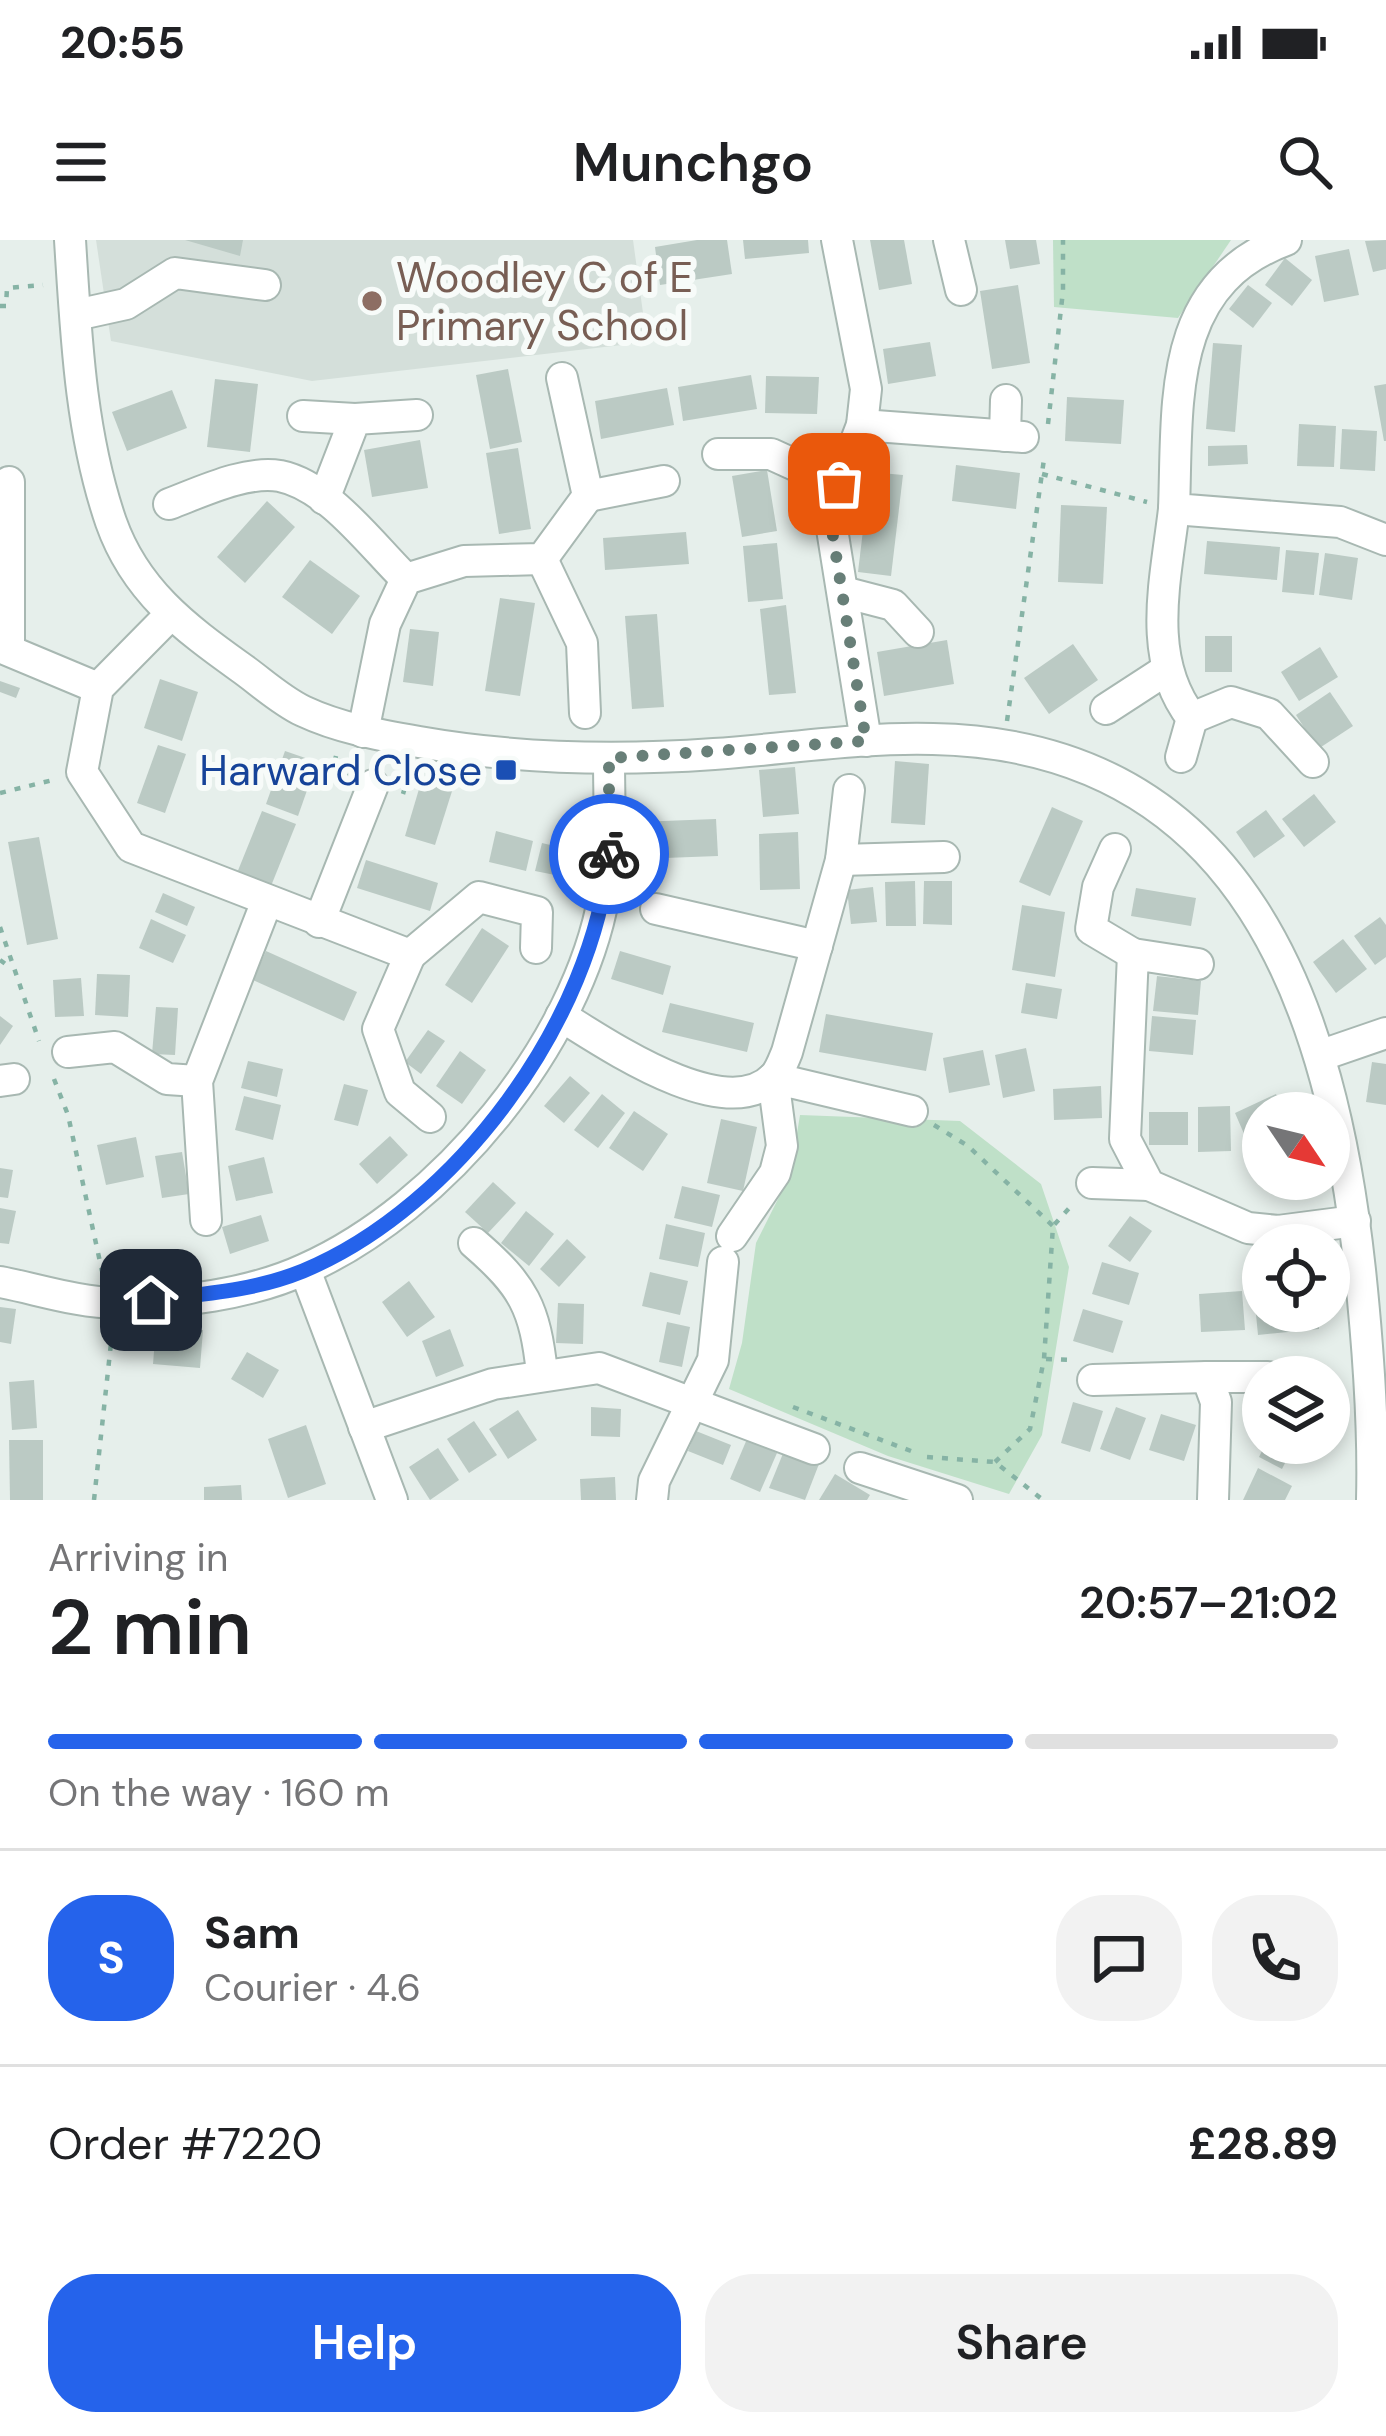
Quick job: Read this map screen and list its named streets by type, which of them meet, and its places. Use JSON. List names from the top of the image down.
{
  "places": {
    "other": ["Woodley C of E Primary School"],
    "transit": ["Harward Close"]
  },
  "north": "bottom right",
  "page": {
    "status": "20:55",
    "header": "Munchgo",
    "heading": ["2 min", "Arriving in", "20:57–21:02"],
    "panel": [
      "Sam",
      "Courier · 4.6",
      "Order #7220",
      "£28.89"
    ],
    "bar": "On the way · 160 m",
    "round": "S",
    "buttons": ["Help", "Share"]
  }
}
